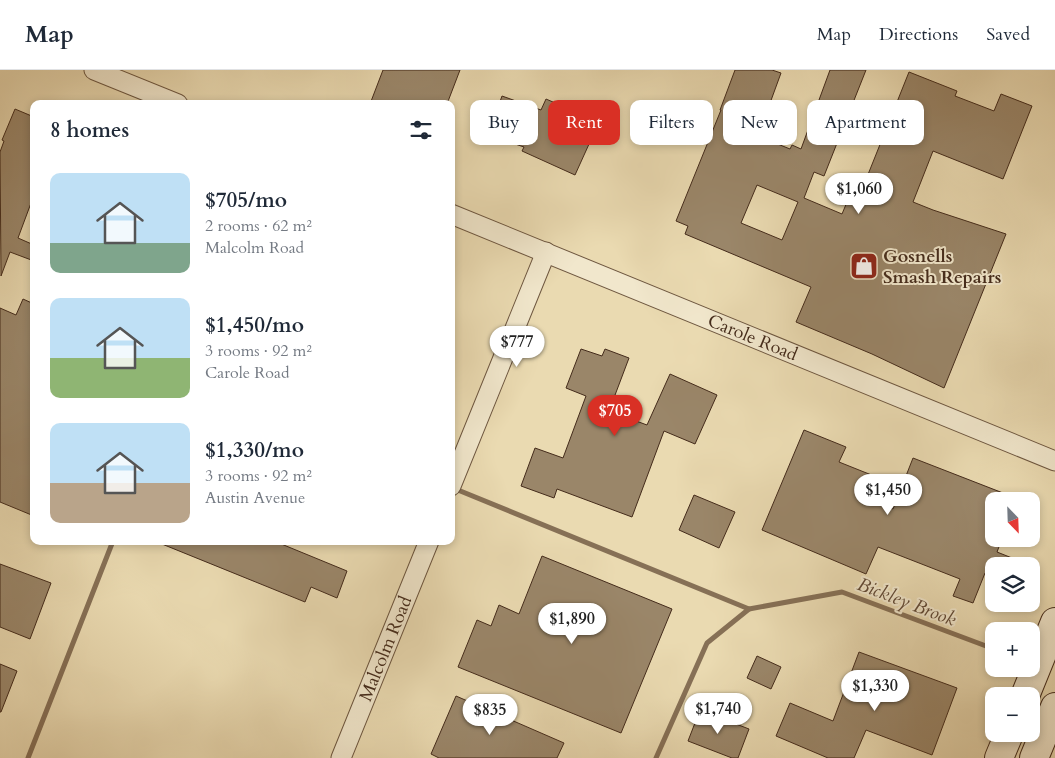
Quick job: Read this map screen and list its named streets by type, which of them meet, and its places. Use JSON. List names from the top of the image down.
{
  "streets": {
    "street": ["Carole Road", "Malcolm Road"]
  },
  "water": ["Bickley Brook"],
  "places": {
    "shop": ["Gosnells Smash Repairs"]
  },
  "north": "bottom right",
  "page": {
    "header": "Map",
    "nav": ["Map", "Directions", "Saved"],
    "chip": [
      "Buy",
      "Rent",
      "Filters",
      "New",
      "Apartment"
    ],
    "heading": "8 homes",
    "list": [
      {
        "name": "$705/mo",
        "note": "2 rooms · 62 m² · Malcolm Road"
      },
      {
        "name": "$1,450/mo",
        "note": "3 rooms · 92 m² · Carole Road"
      },
      {
        "name": "$1,330/mo",
        "note": "3 rooms · 92 m² · Austin Avenue"
      }
    ],
    "price": [
      "$1,060",
      "$777",
      "$705",
      "$1,450",
      "$1,890",
      "$1,330",
      "$1,740",
      "$835"
    ],
    "map_buttons": ["+", "−"]
  }
}
